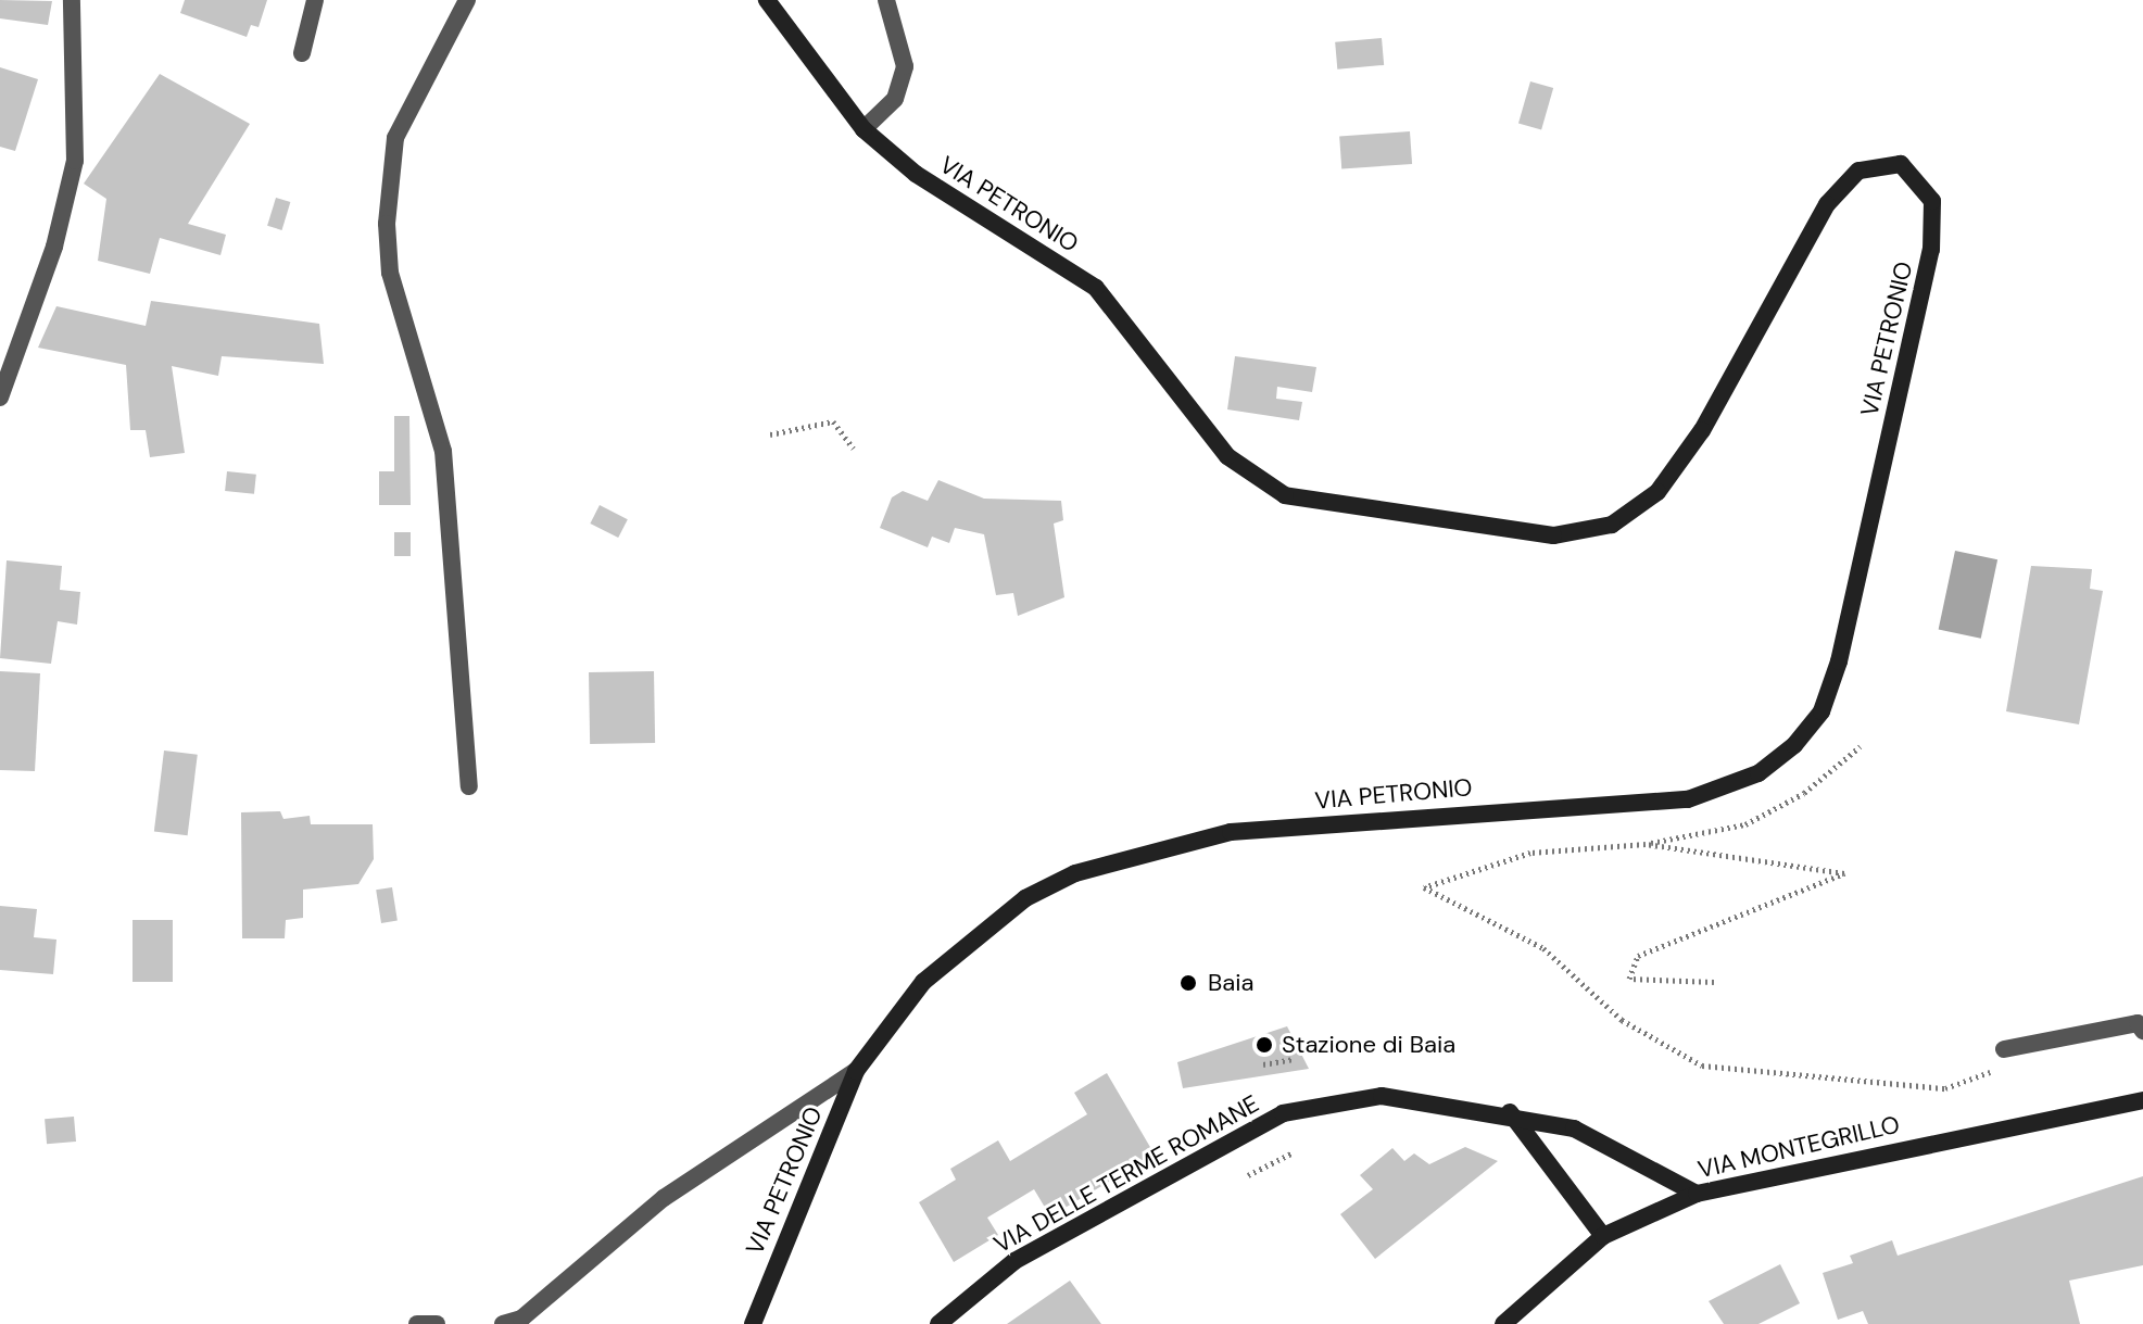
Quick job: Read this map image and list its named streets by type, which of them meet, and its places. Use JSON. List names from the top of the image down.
{
  "streets": {
    "street": ["VIA PETRONIO", "VIA MONTEGRILLO", "VIA DELLE TERME ROMANE"]
  },
  "crossings": [
    ["VIA MONTEGRILLO", "VIA DELLE TERME ROMANE"]
  ],
  "places": ["Baia", "Stazione di Baia"]
}
